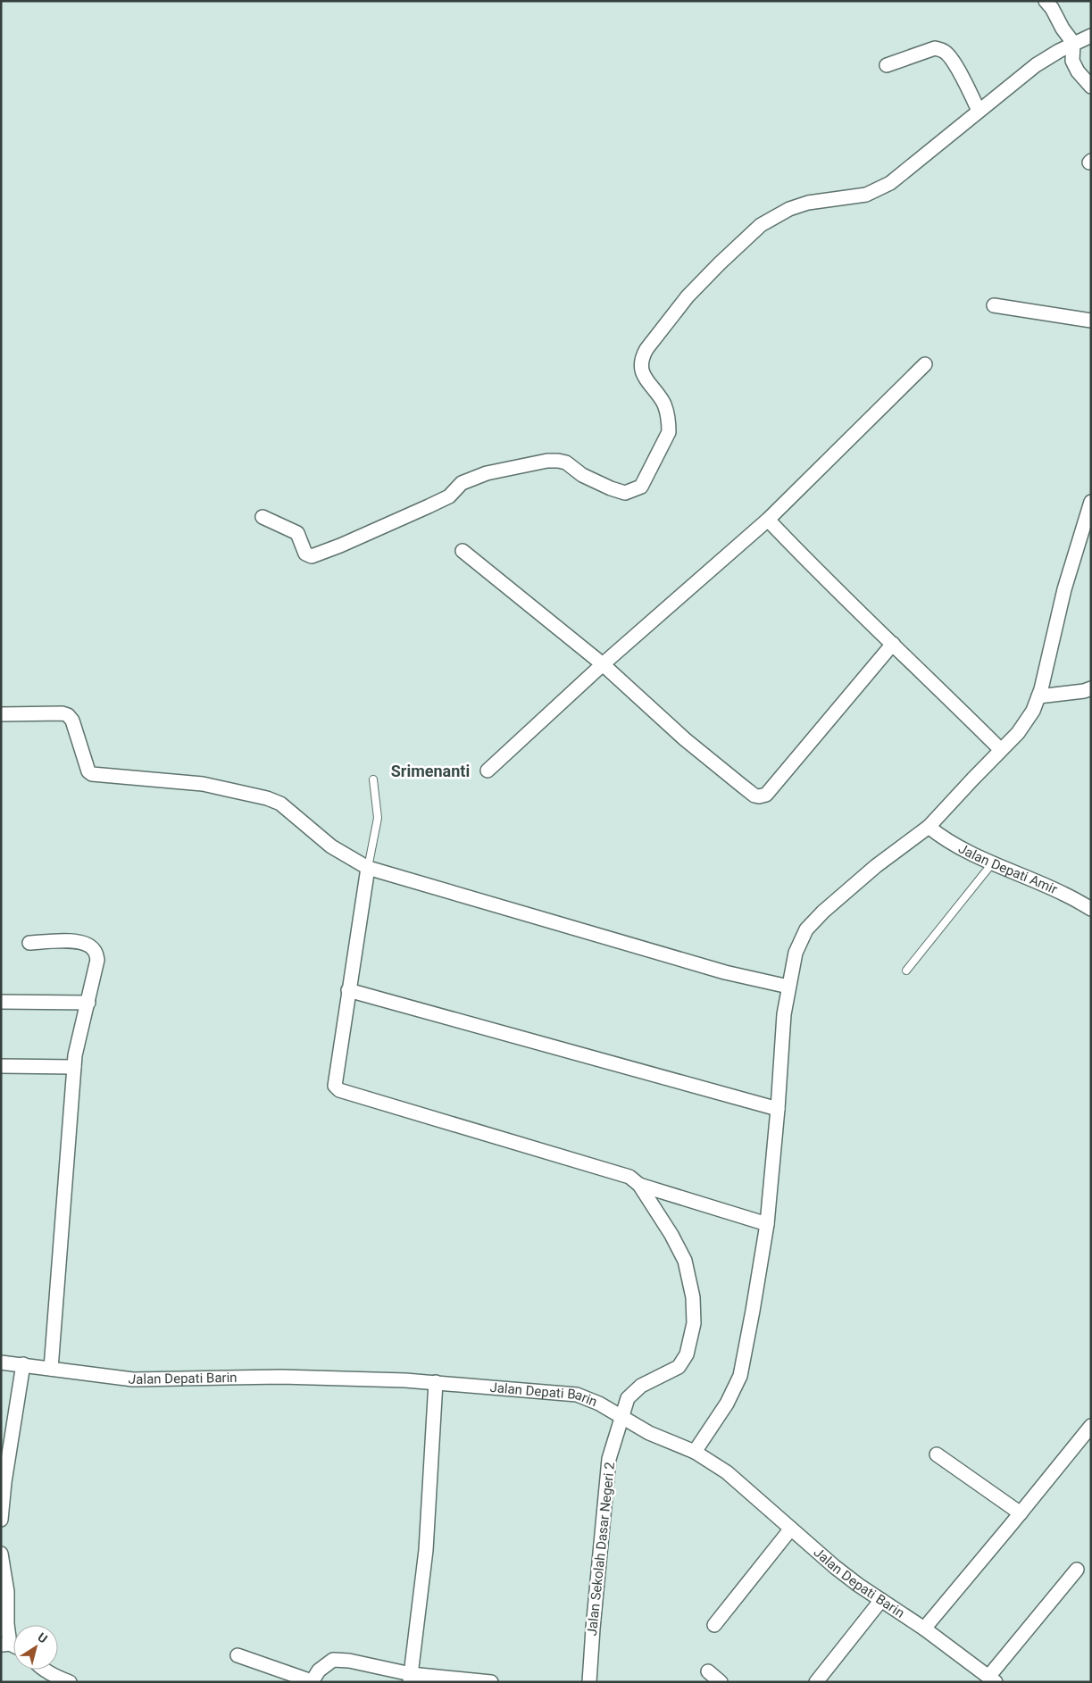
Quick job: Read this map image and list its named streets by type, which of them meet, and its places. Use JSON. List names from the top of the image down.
{
  "streets": {
    "street": ["Jalan Depati Amir", "Jalan Depati Barin", "Jalan Sekolah Dasar Negeri 2"]
  },
  "crossings": [
    ["Jalan Depati Barin", "Jalan Sekolah Dasar Negeri 2"]
  ],
  "districts": ["Srimenanti"],
  "north": "top right"
}
